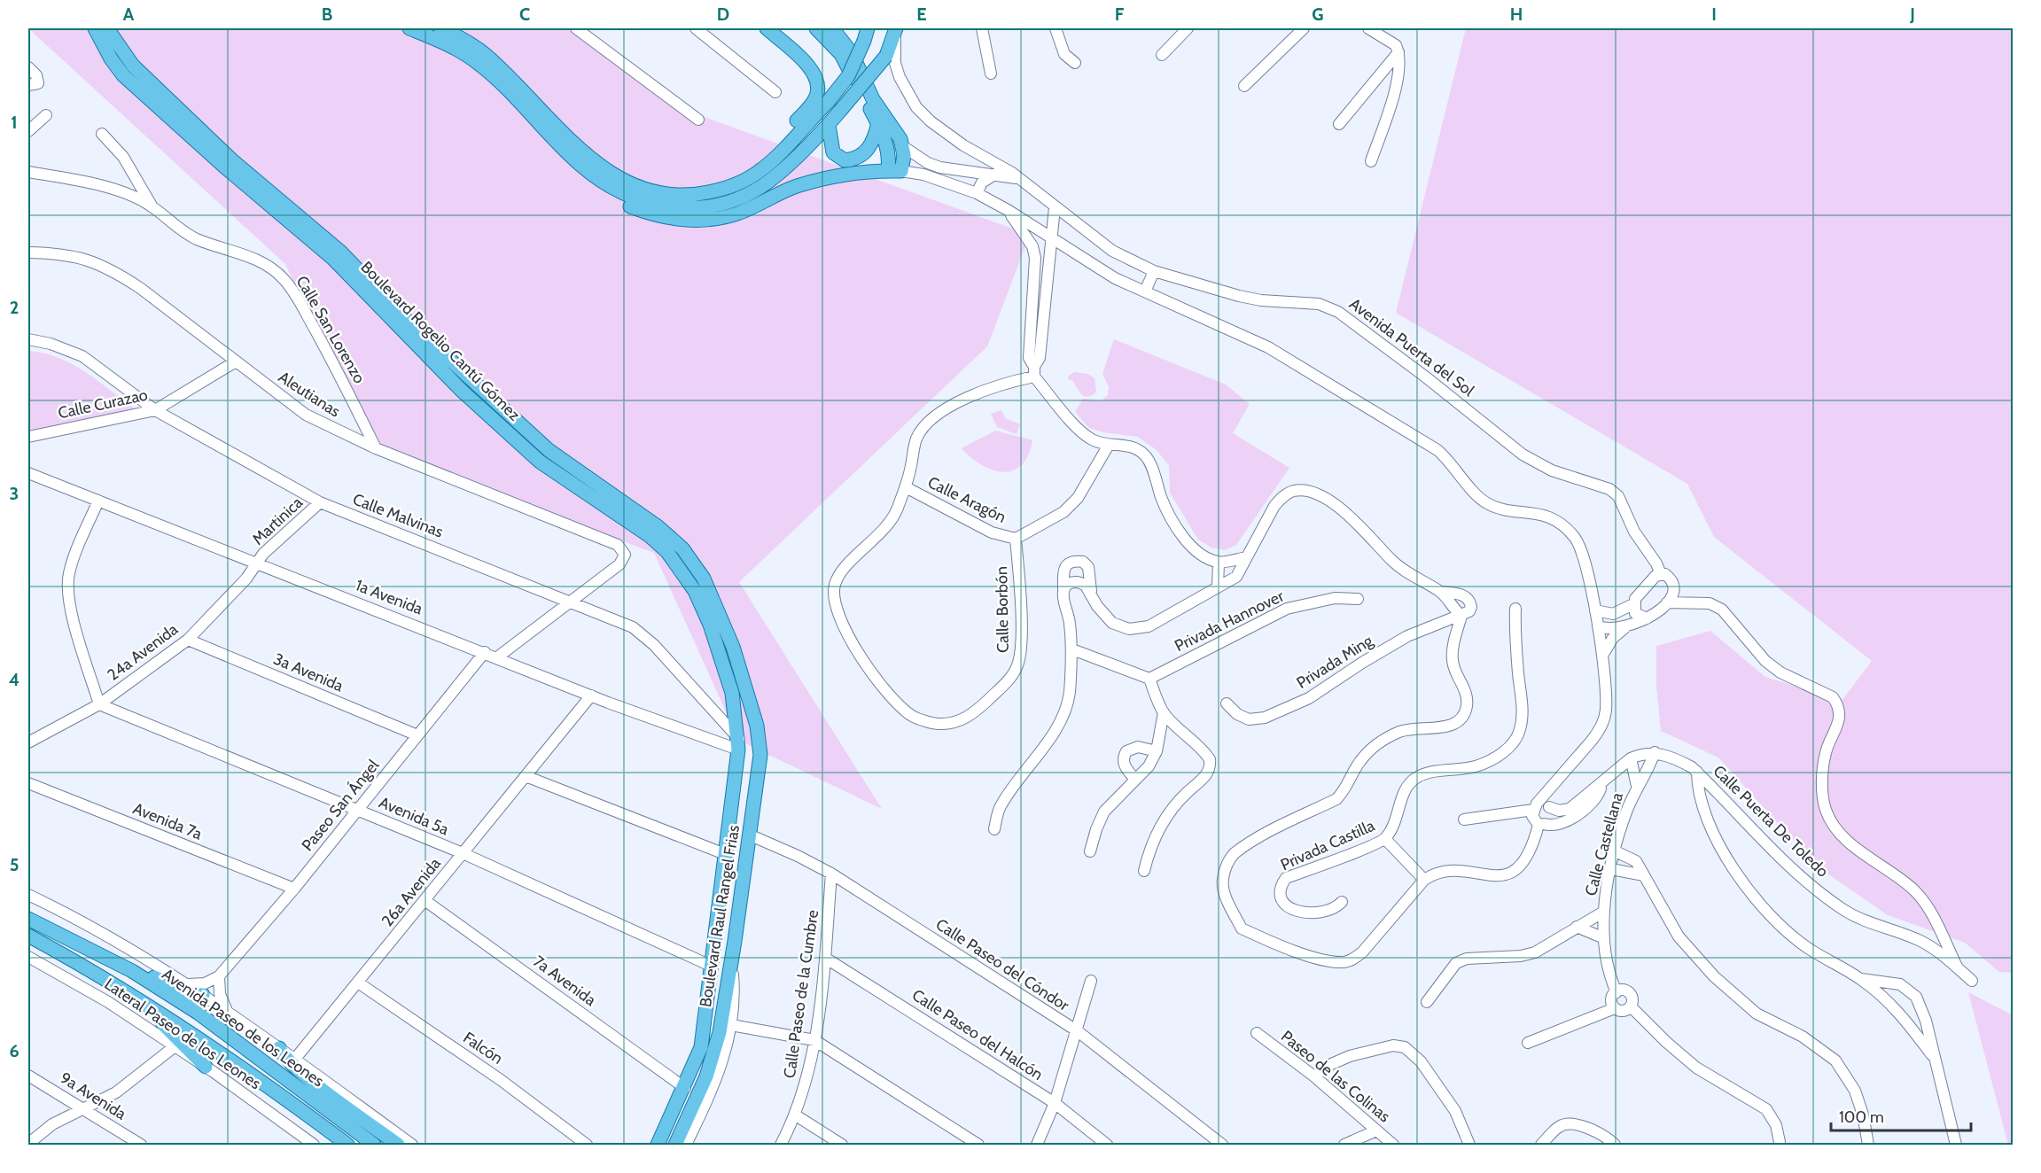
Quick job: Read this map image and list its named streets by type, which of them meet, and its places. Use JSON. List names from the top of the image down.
{
  "streets": {
    "main road": ["Boulevard Rogelio Cantú Gómez", "Boulevard Raul Rangel Frias", "Avenida Paseo de los Leones"],
    "street": [
      "Calle San Lorenzo",
      "Avenida Puerta del Sol",
      "Aleutianas",
      "Calle Curazao",
      "Calle Aragón",
      "Calle Malvinas",
      "Martinica",
      "1a Avenida",
      "Calle Borbón",
      "Privada Hannover",
      "24a Avenida",
      "Privada Ming",
      "3a Avenida",
      "Paseo San Ángel",
      "Avenida 5a",
      "Avenida 7a",
      "Calle Puerta De Toledo",
      "Calle Castellana",
      "Privada Castilla",
      "26a Avenida",
      "Calle Paseo del Cóndor",
      "7a Avenida",
      "Calle Paseo de la Cumbre",
      "Lateral Paseo de los Leones",
      "Calle Paseo del Halcón",
      "Falcón",
      "Paseo de las Colinas",
      "9a Avenida"
    ]
  },
  "crossings": [
    ["Calle San Lorenzo", "Aleutianas"],
    ["Boulevard Rogelio Cantú Gómez", "Calle Malvinas"],
    ["Boulevard Rogelio Cantú Gómez", "1a Avenida"],
    ["Boulevard Rogelio Cantú Gómez", "Avenida 5a"],
    ["Boulevard Rogelio Cantú Gómez", "Boulevard Raul Rangel Frias"],
    ["Boulevard Rogelio Cantú Gómez", "7a Avenida"],
    ["Aleutianas", "Calle Curazao"],
    ["Aleutianas", "Calle Malvinas"],
    ["Calle Curazao", "Calle Malvinas"],
    ["Calle Aragón", "Calle Borbón"],
    ["Calle Malvinas", "Martinica"],
    ["Calle Malvinas", "1a Avenida"],
    ["Martinica", "1a Avenida"],
    ["Martinica", "24a Avenida"],
    ["1a Avenida", "24a Avenida"],
    ["1a Avenida", "Paseo San Ángel"],
    ["1a Avenida", "26a Avenida"],
    ["24a Avenida", "3a Avenida"],
    ["24a Avenida", "Avenida 5a"],
    ["3a Avenida", "Paseo San Ángel"],
    ["Paseo San Ángel", "Avenida 5a"],
    ["Paseo San Ángel", "Avenida 7a"],
    ["Avenida 5a", "26a Avenida"],
    ["Calle Puerta De Toledo", "Calle Castellana"],
    ["26a Avenida", "7a Avenida"],
    ["26a Avenida", "Falcón"],
    ["Boulevard Raul Rangel Frias", "Calle Paseo del Cóndor"],
    ["Calle Paseo del Cóndor", "Calle Paseo de la Cumbre"],
    ["Calle Paseo de la Cumbre", "Calle Paseo del Halcón"]
  ],
  "scale_bar": "100 m",
  "grid": {
    "columns": [
      "A",
      "B",
      "C",
      "D",
      "E",
      "F",
      "G",
      "H",
      "I",
      "J"
    ],
    "rows": [
      "1",
      "2",
      "3",
      "4",
      "5",
      "6"
    ]
  }
}
